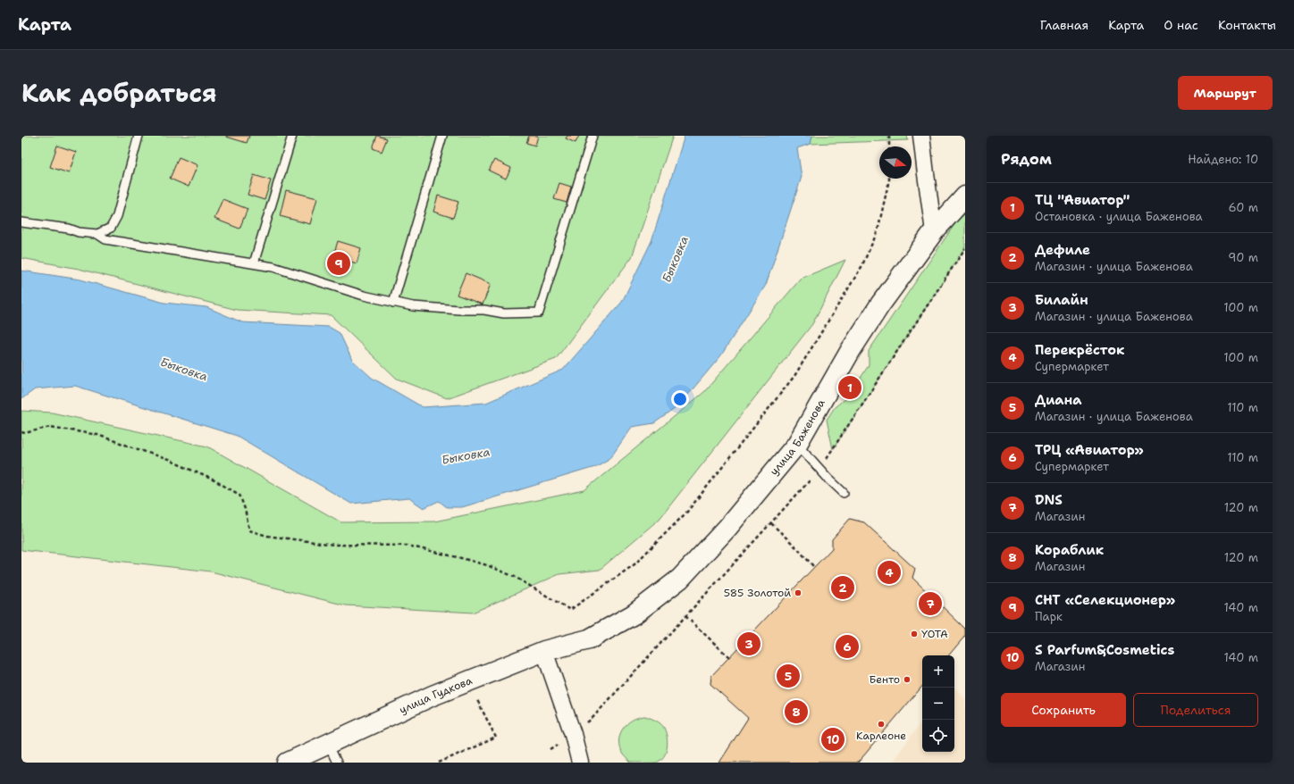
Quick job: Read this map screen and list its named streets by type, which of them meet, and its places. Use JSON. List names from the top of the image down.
{
  "streets": {
    "street": ["улица Баженова", "улица Гудкова"]
  },
  "crossings": [
    ["улица Баженова", "улица Гудкова"]
  ],
  "water": ["Быковка"],
  "places": [
    "585 Золотой",
    "YOTA",
    "Бенто",
    "Карлеоне"
  ],
  "north": "right",
  "page": {
    "header": "Карта",
    "nav": [
      "Главная",
      "Карта",
      "О нас",
      "Контакты"
    ],
    "title": "Как добраться",
    "buttons": [
      "Маршрут",
      ["Сохранить", "Поделиться"]
    ],
    "heading": ["Рядом", "Найдено: 10"],
    "list": [
      {
        "mark": "1",
        "name": "ТЦ \"Авиатор\"",
        "note": "Остановка · улица Баженова",
        "value": "60 m"
      },
      {
        "mark": "2",
        "name": "Дефиле",
        "note": "Магазин · улица Баженова",
        "value": "90 m"
      },
      {
        "mark": "3",
        "name": "Билайн",
        "note": "Магазин · улица Баженова",
        "value": "100 m"
      },
      {
        "mark": "4",
        "name": "Перекрёсток",
        "note": "Супермаркет",
        "value": "100 m"
      },
      {
        "mark": "5",
        "name": "Диана",
        "note": "Магазин · улица Баженова",
        "value": "110 m"
      },
      {
        "mark": "6",
        "name": "ТРЦ «Авиатор»",
        "note": "Супермаркет",
        "value": "110 m"
      },
      {
        "mark": "7",
        "name": "DNS",
        "note": "Магазин",
        "value": "120 m"
      },
      {
        "mark": "8",
        "name": "Кораблик",
        "note": "Магазин",
        "value": "120 m"
      },
      {
        "mark": "9",
        "name": "СНТ «Селекционер»",
        "note": "Парк",
        "value": "140 m"
      },
      {
        "mark": "10",
        "name": "S Parfum&Cosmetics",
        "note": "Магазин",
        "value": "140 m"
      }
    ],
    "pins": [
      "9",
      "1",
      "4",
      "2",
      "7",
      "3",
      "6",
      "5",
      "8",
      "10"
    ],
    "map_buttons": ["+", "−"]
  }
}
